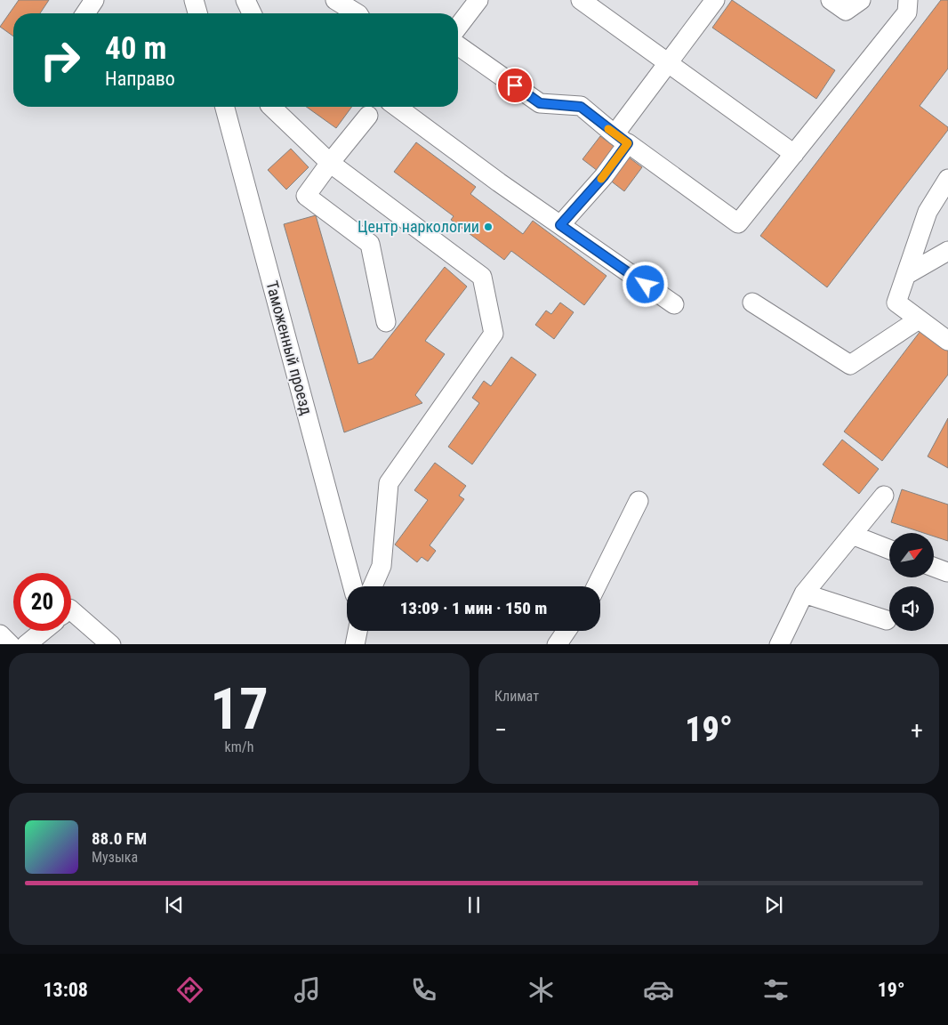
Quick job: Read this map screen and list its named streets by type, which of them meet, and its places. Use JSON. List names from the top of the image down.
{
  "streets": {
    "street": ["Таможенный проезд"]
  },
  "places": ["Центр наркологии"],
  "north": "top right",
  "page": {
    "turn": ["40 m", "Направо"],
    "limit": "20",
    "trip": "13:09 · 1 мин · 150 m",
    "tile": [
      ["17", "km/h"],
      "Климат"
    ],
    "heat": ["−", "19°", "+"],
    "song": ["88.0 FM", "Музыка"],
    "tabs": ["13:08", "19°"]
  }
}
